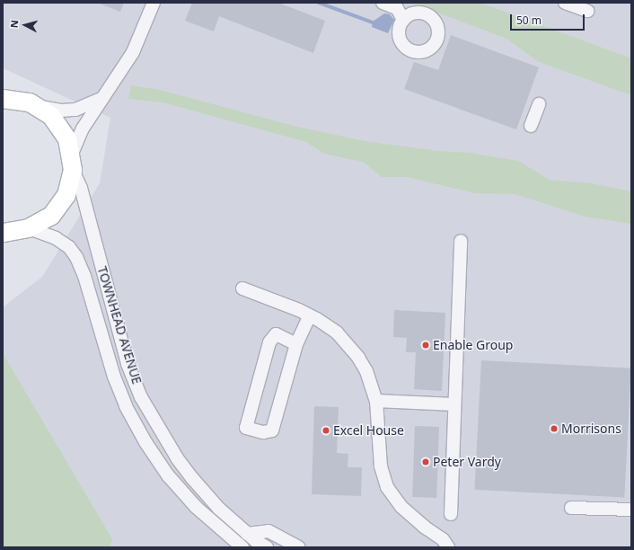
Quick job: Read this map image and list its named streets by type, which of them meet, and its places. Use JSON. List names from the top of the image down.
{
  "streets": {
    "street": ["TOWNHEAD AVENUE"]
  },
  "places": [
    "Enable Group",
    "Morrisons",
    "Excel House",
    "Peter Vardy"
  ],
  "scale_bar": "50 m",
  "north": "left"
}
